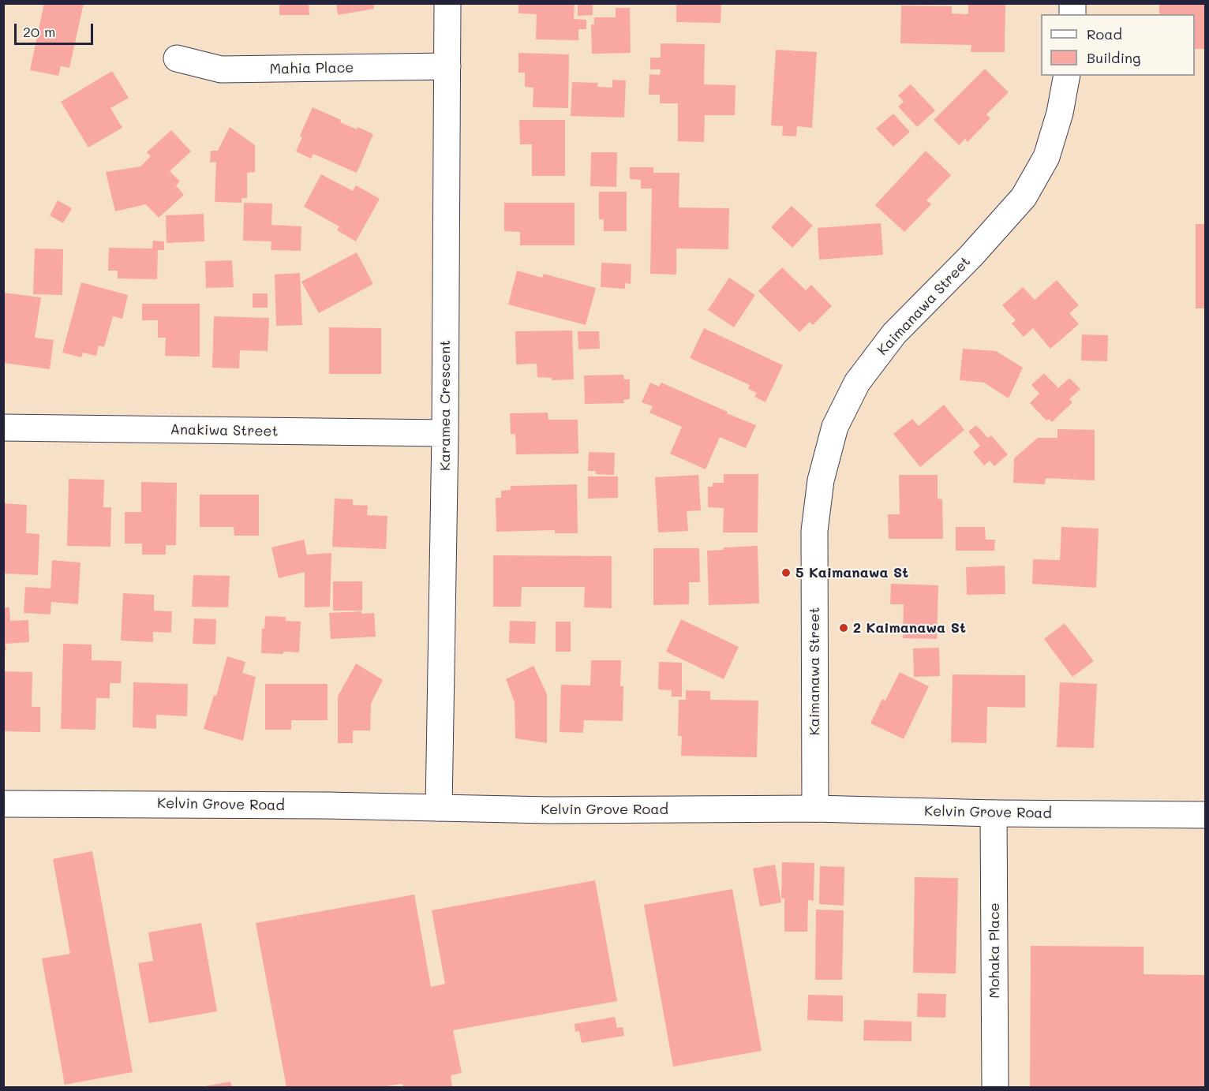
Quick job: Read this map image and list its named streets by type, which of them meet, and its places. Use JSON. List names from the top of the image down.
{
  "streets": {
    "street": [
      "Mahia Place",
      "Kaimanawa Street",
      "Karamea Crescent",
      "Anakiwa Street",
      "Kelvin Grove Road",
      "Mohaka Place"
    ]
  },
  "crossings": [
    ["Mahia Place", "Karamea Crescent"],
    ["Kaimanawa Street", "Kelvin Grove Road"],
    ["Karamea Crescent", "Anakiwa Street"],
    ["Karamea Crescent", "Kelvin Grove Road"],
    ["Kelvin Grove Road", "Mohaka Place"]
  ],
  "places": ["5 Kaimanawa St", "2 Kaimanawa St"],
  "legend": ["Road", "Building"],
  "scale_bar": "20 m"
}
